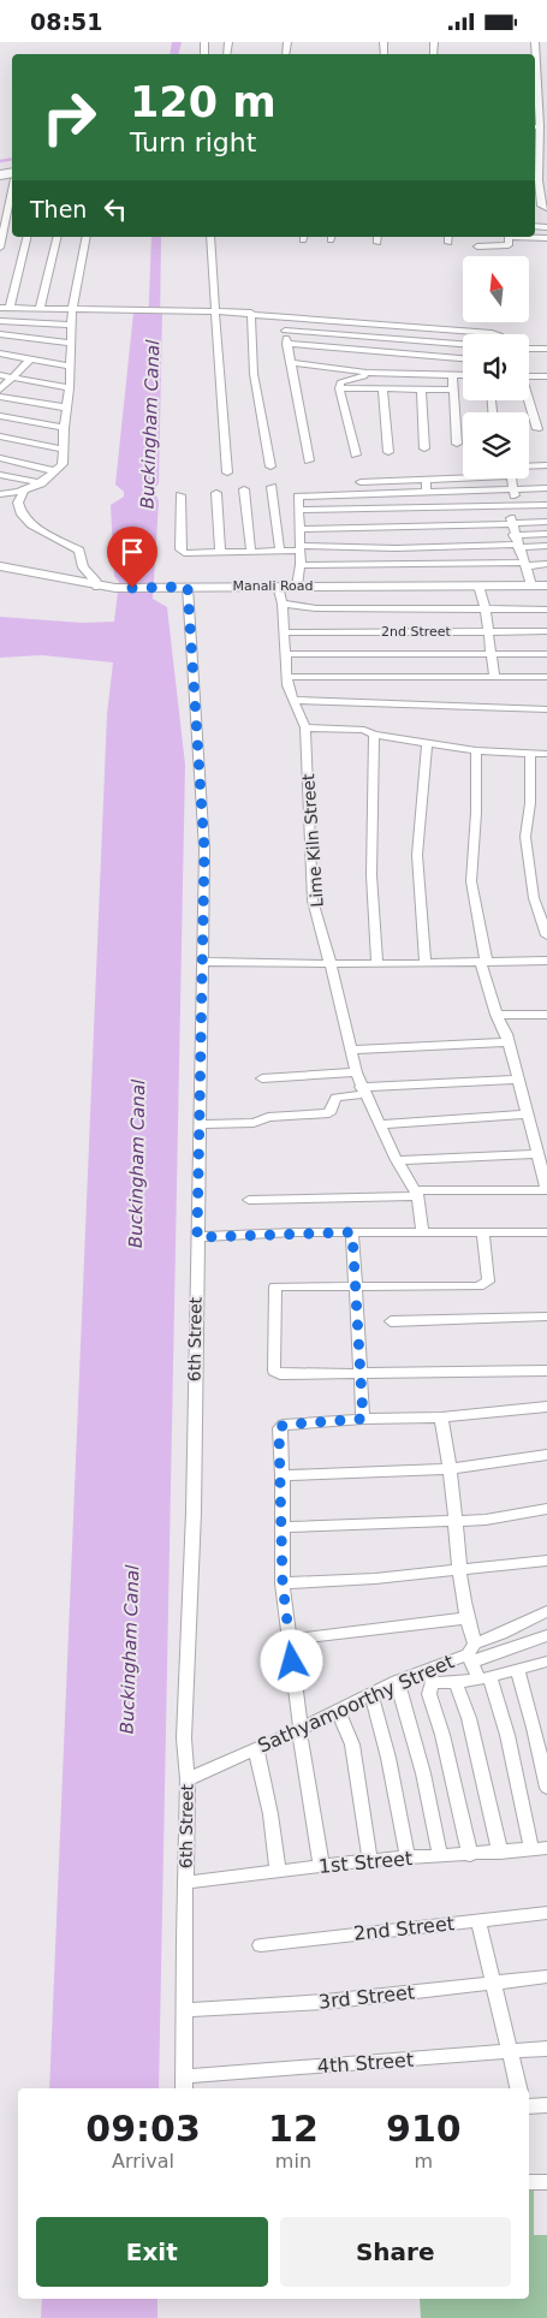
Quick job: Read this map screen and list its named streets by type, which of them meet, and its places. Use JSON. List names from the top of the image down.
{
  "streets": {
    "main road": ["Manali Road"],
    "street": [
      "2nd Street",
      "Lime Kiln Street",
      "6th Street",
      "Sathyamoorthy Street",
      "1st Street",
      "3rd Street",
      "4th Street"
    ]
  },
  "crossings": [
    ["Manali Road", "Lime Kiln Street"],
    ["Manali Road", "6th Street"],
    ["2nd Street", "Lime Kiln Street"],
    ["6th Street", "Sathyamoorthy Street"],
    ["6th Street", "1st Street"],
    ["6th Street", "3rd Street"],
    ["6th Street", "4th Street"],
    ["Sathyamoorthy Street", "1st Street"]
  ],
  "water": ["Buckingham Canal"],
  "north": "top",
  "page": {
    "status": "08:51",
    "turn": ["120 m", "Turn right"],
    "then": "Then",
    "eta": [
      "09:03",
      "Arrival",
      "12",
      "min",
      "910",
      "m"
    ],
    "buttons": ["Exit", "Share"]
  }
}
